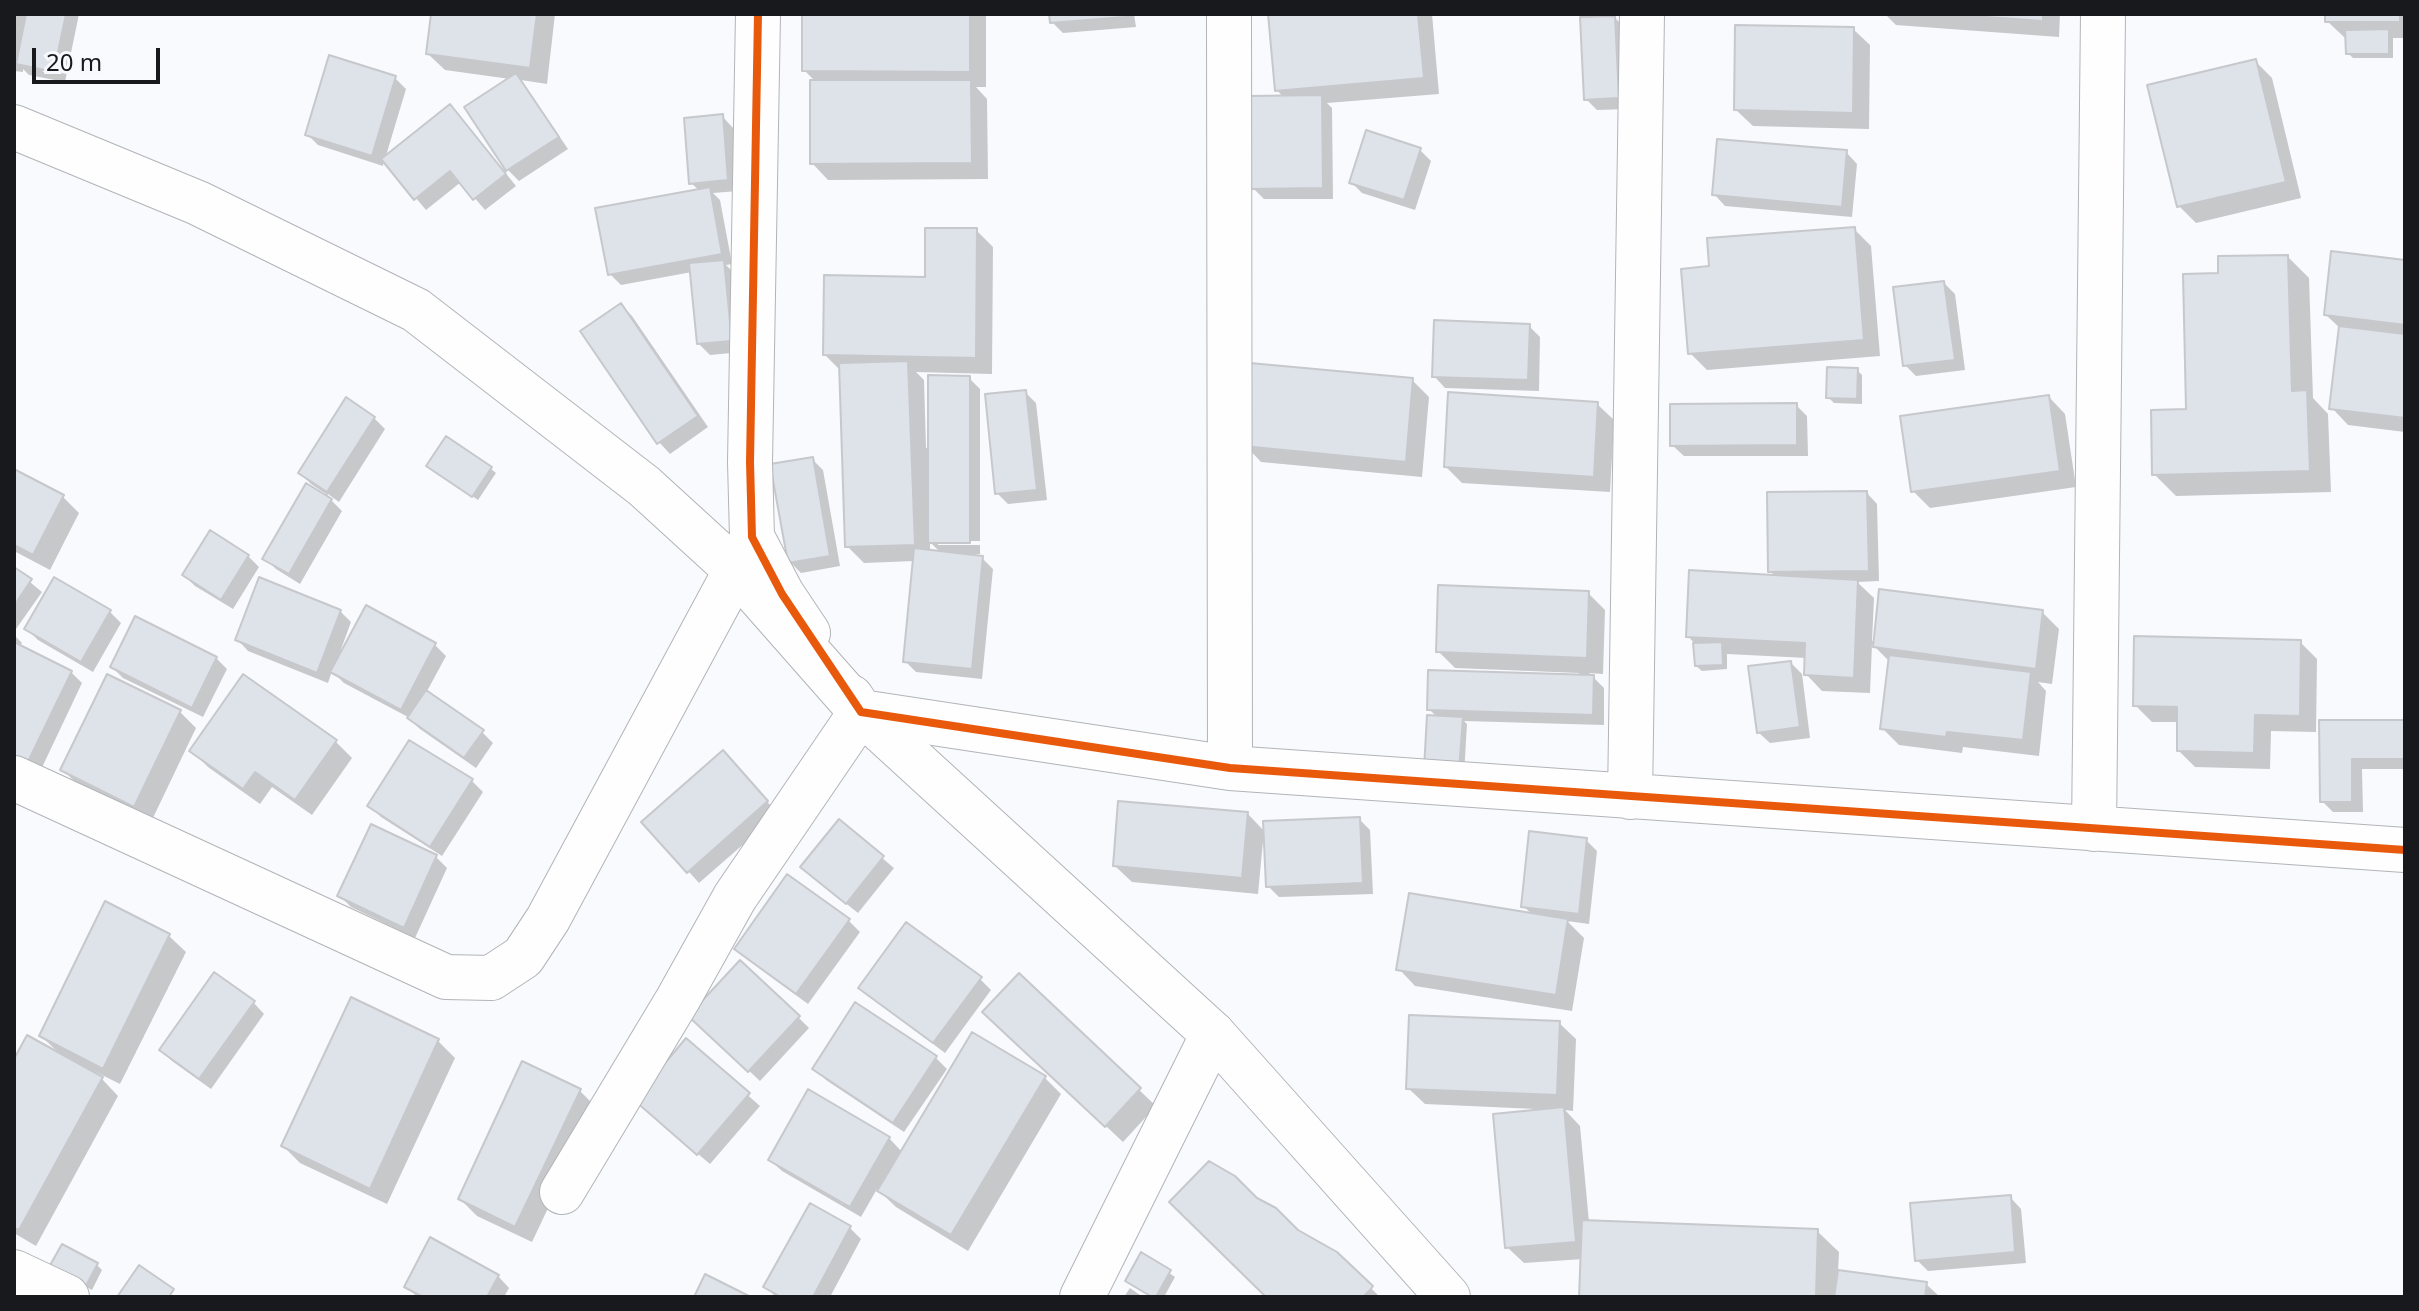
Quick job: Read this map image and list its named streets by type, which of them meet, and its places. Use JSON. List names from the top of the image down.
{
  "scale_bar": "20 m"
}
